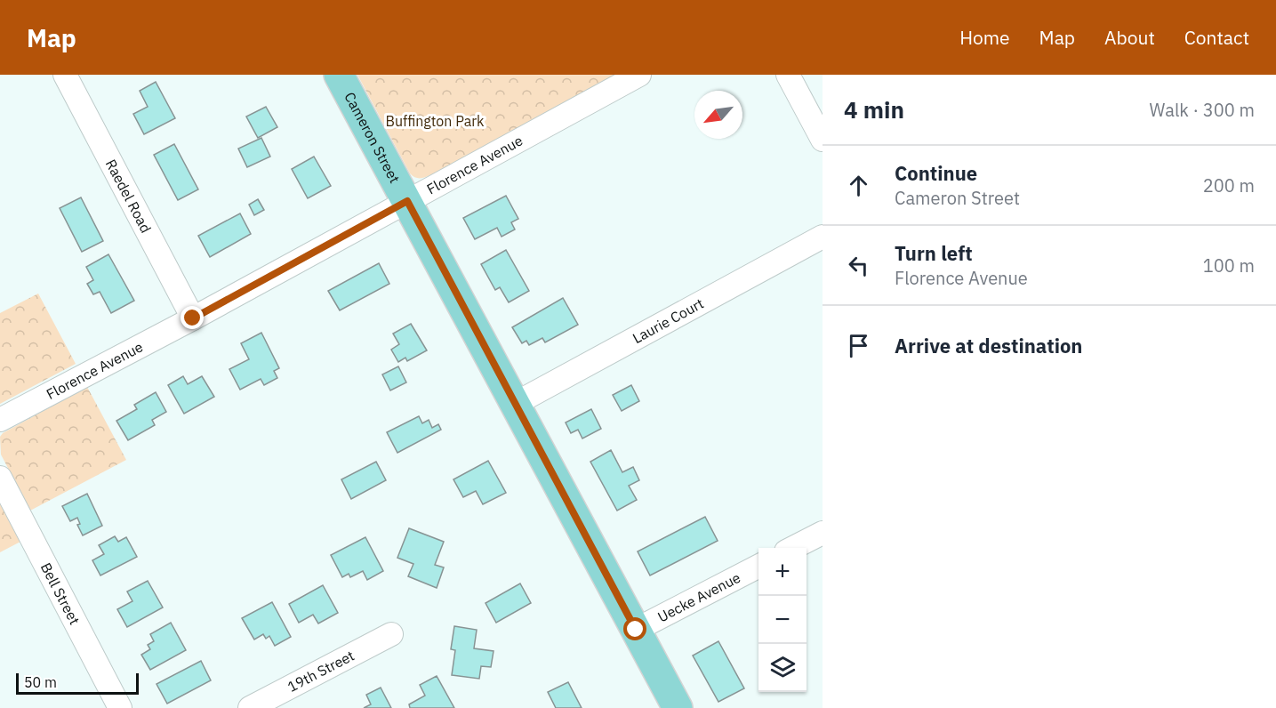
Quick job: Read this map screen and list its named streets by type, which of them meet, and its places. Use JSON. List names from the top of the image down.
{
  "streets": {
    "main road": ["Cameron Street"],
    "street": [
      "Florence Avenue",
      "Raedel Road",
      "Laurie Court",
      "Bell Street",
      "Uecke Avenue",
      "19th Street"
    ]
  },
  "crossings": [
    ["Cameron Street", "Florence Avenue"],
    ["Cameron Street", "Laurie Court"],
    ["Cameron Street", "Uecke Avenue"],
    ["Florence Avenue", "Raedel Road"]
  ],
  "parks": ["Buffington Park"],
  "scale_bar": "50 m",
  "north": "bottom left",
  "page": {
    "header": "Map",
    "nav": [
      "Home",
      "Map",
      "About",
      "Contact"
    ],
    "heading": ["4 min", "Walk · 300 m"],
    "list": [
      ["Continue", "Cameron Street", "200 m"],
      ["Turn left", "Florence Avenue", "100 m"],
      "Arrive at destination"
    ],
    "map_buttons": ["+", "−"],
    "scale": "50 m"
  }
}
